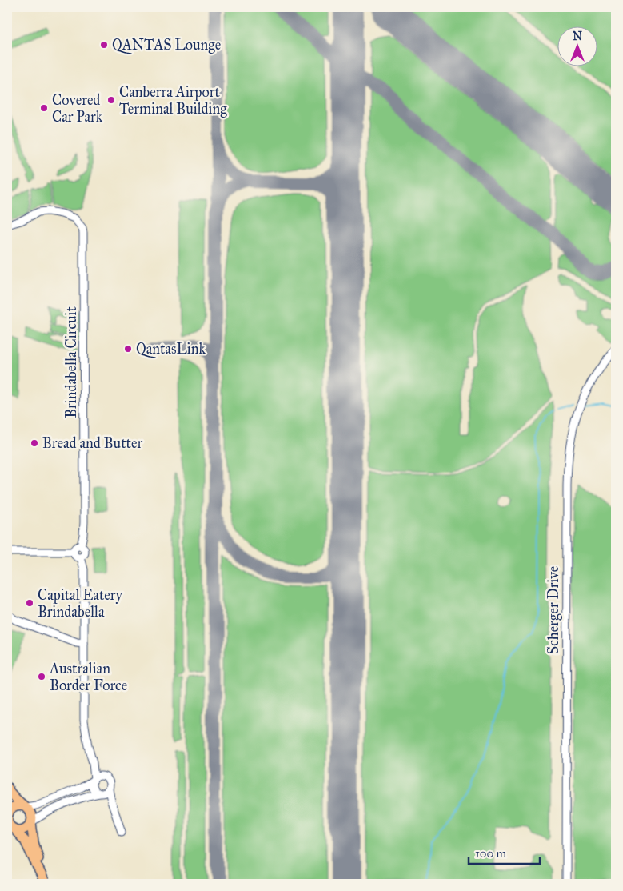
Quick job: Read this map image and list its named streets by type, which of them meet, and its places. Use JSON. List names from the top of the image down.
{
  "streets": {
    "street": ["Brindabella Circuit", "Scherger Drive"]
  },
  "places": [
    "QANTAS Lounge",
    "Canberra Airport Terminal Building",
    "Covered Car Park",
    "QantasLink",
    "Bread and Butter",
    "Capital Eatery Brindabella",
    "Australian Border Force"
  ],
  "scale_bar": "100 m",
  "north": "top"
}
